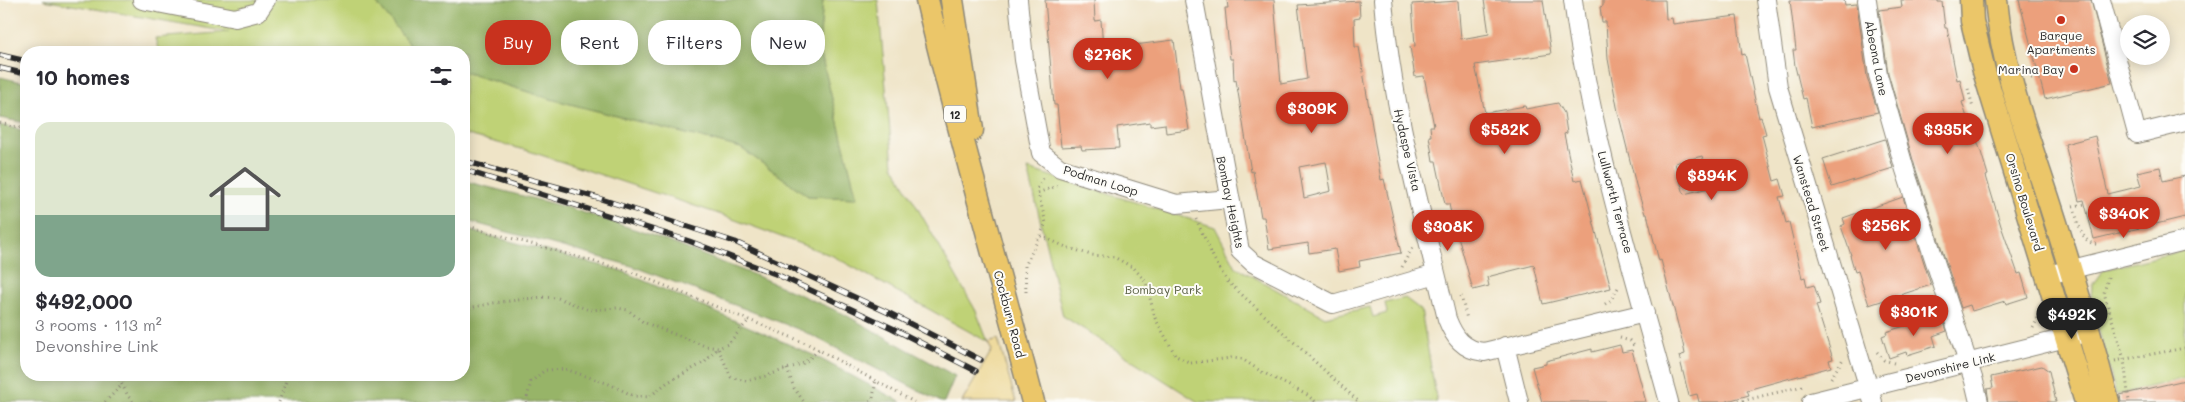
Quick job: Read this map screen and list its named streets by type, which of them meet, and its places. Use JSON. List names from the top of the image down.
{
  "streets": {
    "main road": ["12", "Orsino Boulevard", "Cockburn Road"],
    "street": [
      "Abeona Lane",
      "Hydaspe Vista",
      "Podman Loop",
      "Bombay Heights",
      "Lullworth Terrace",
      "Wanstead Street",
      "Devonshire Link"
    ]
  },
  "crossings": [
    ["Abeona Lane", "Devonshire Link"],
    ["Hydaspe Vista", "Bombay Heights"],
    ["Hydaspe Vista", "Lullworth Terrace"],
    ["Podman Loop", "Bombay Heights"],
    ["Orsino Boulevard", "Devonshire Link"],
    ["Wanstead Street", "Devonshire Link"]
  ],
  "parks": ["Bombay Park"],
  "places": ["Barque Apartments", "Marina Bay"],
  "page": {
    "chip": [
      "Buy",
      "Rent",
      "Filters",
      "New"
    ],
    "price": [
      "$276K",
      "$309K",
      "$582K",
      "$335K",
      "$894K",
      "$340K",
      "$256K",
      "$308K",
      "$301K",
      "$492K"
    ],
    "heading": "10 homes",
    "list": [
      {
        "name": "$492,000",
        "note": "3 rooms · 113 m² · Devonshire Link"
      }
    ]
  }
}
